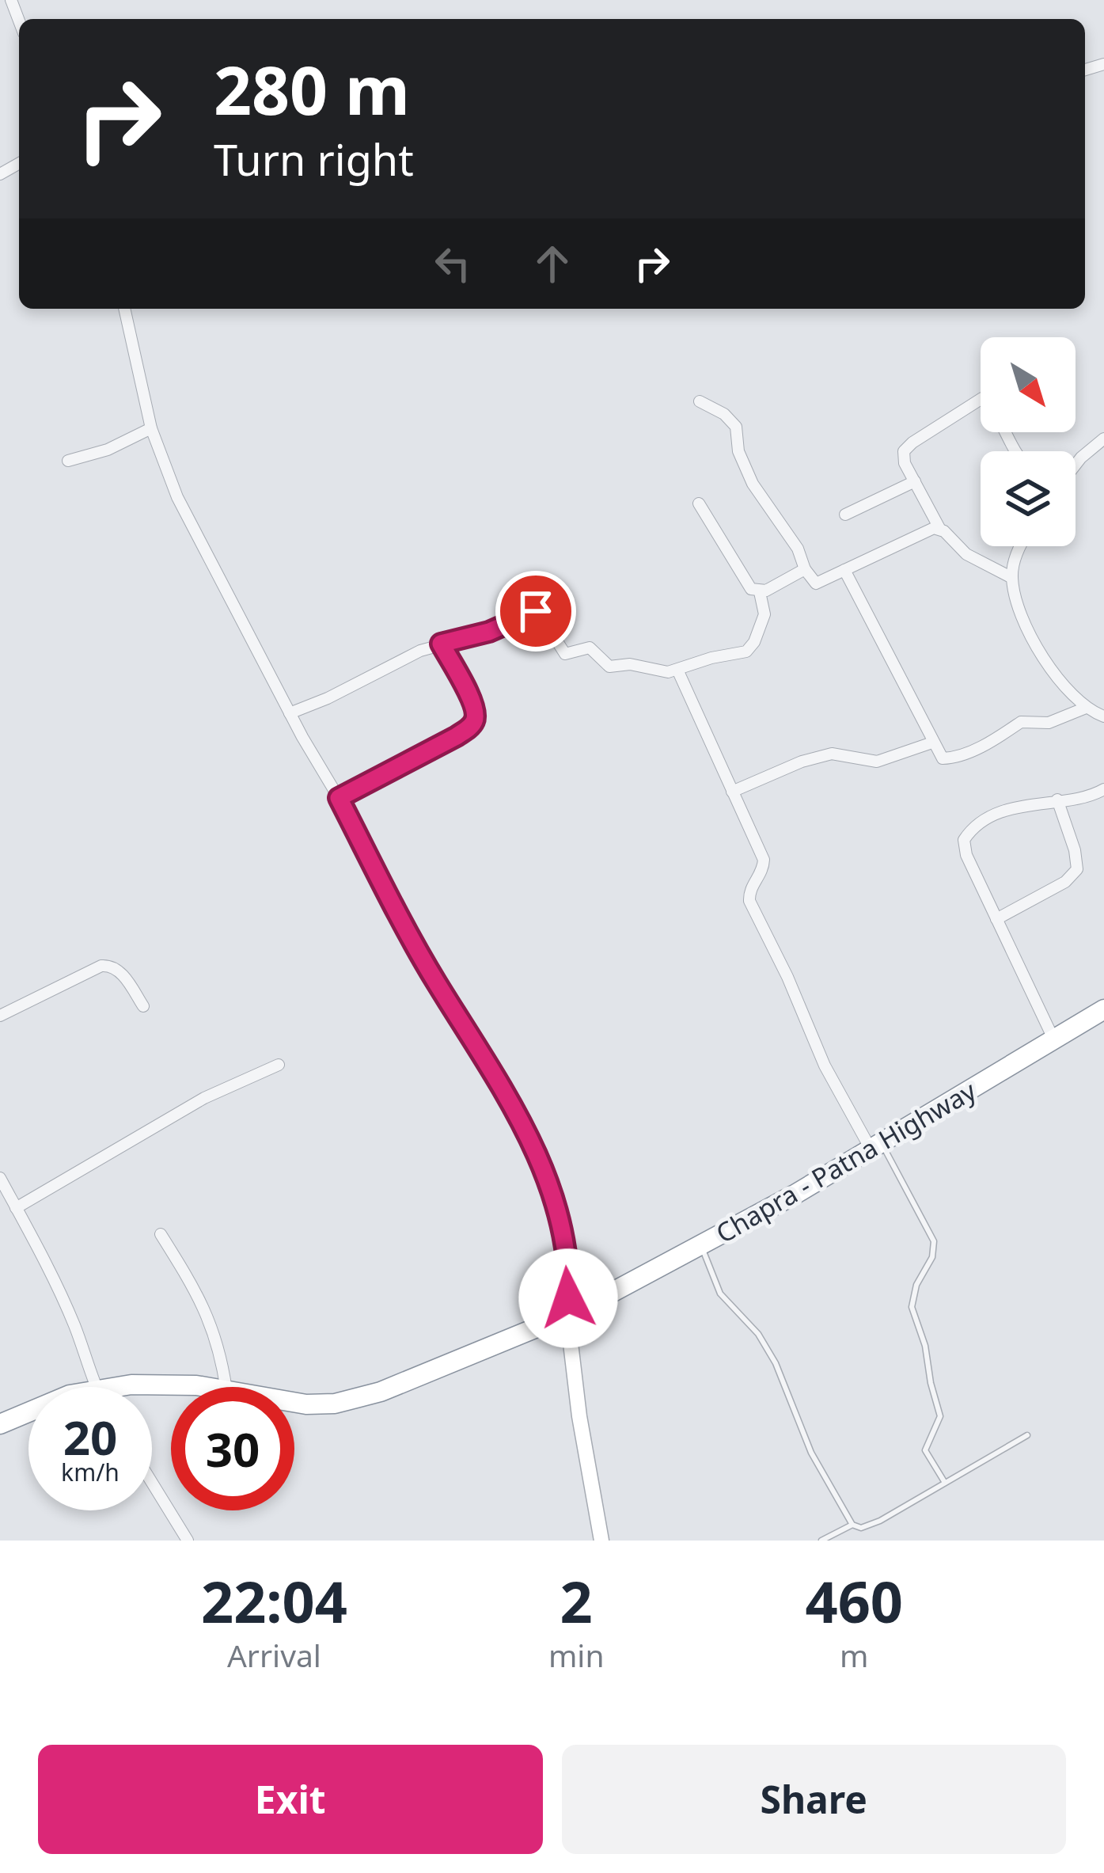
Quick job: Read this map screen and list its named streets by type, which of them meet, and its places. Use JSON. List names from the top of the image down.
{
  "streets": {
    "highway": ["Chapra - Patna Highway"]
  },
  "north": "bottom right",
  "page": {
    "turn": ["280 m", "Turn right"],
    "speed": "20 km/h",
    "limit": "30",
    "eta": [
      "22:04",
      "Arrival",
      "2",
      "min",
      "460",
      "m"
    ],
    "buttons": ["Exit", "Share"]
  }
}
